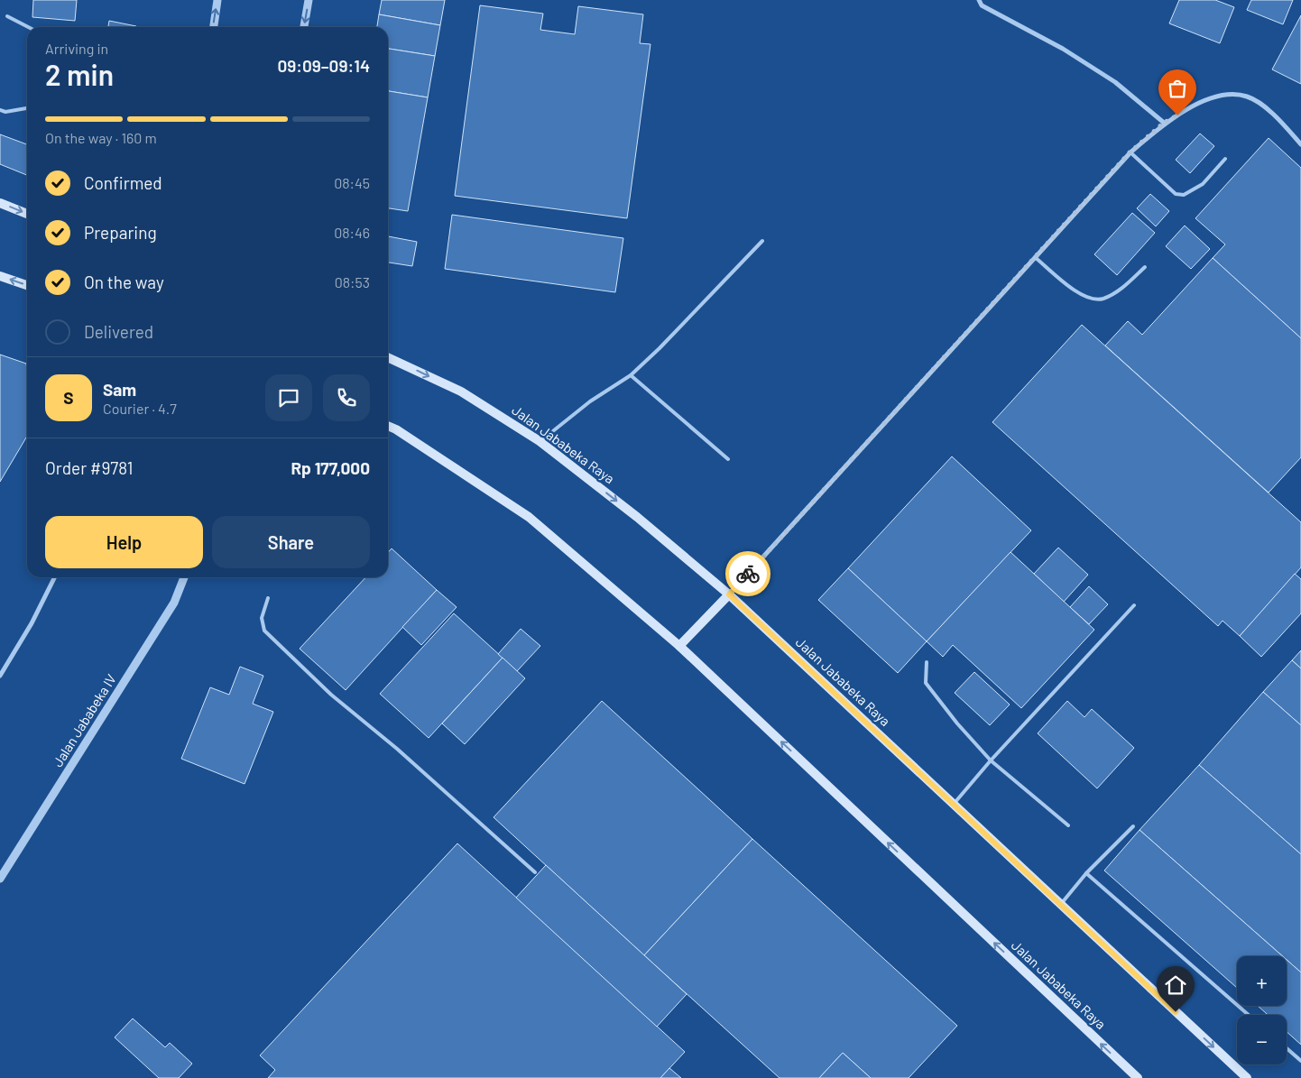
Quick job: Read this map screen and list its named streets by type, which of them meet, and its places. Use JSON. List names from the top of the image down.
{
  "streets": {
    "main road": ["Jalan Jababeka Raya"],
    "street": ["Jalan Jababeka IV"]
  },
  "page": {
    "heading": ["2 min", "Arriving in", "09:09–09:14"],
    "panel": [
      "Sam",
      "Courier · 4.7",
      "Order #9781",
      "Rp 177,000"
    ],
    "bar": "On the way · 160 m",
    "list": [
      ["Confirmed", "08:45"],
      ["Preparing", "08:46"],
      ["On the way", "08:53"],
      "Delivered"
    ],
    "round": "S",
    "buttons": ["Help", "Share"],
    "map_buttons": ["+", "−"]
  }
}
